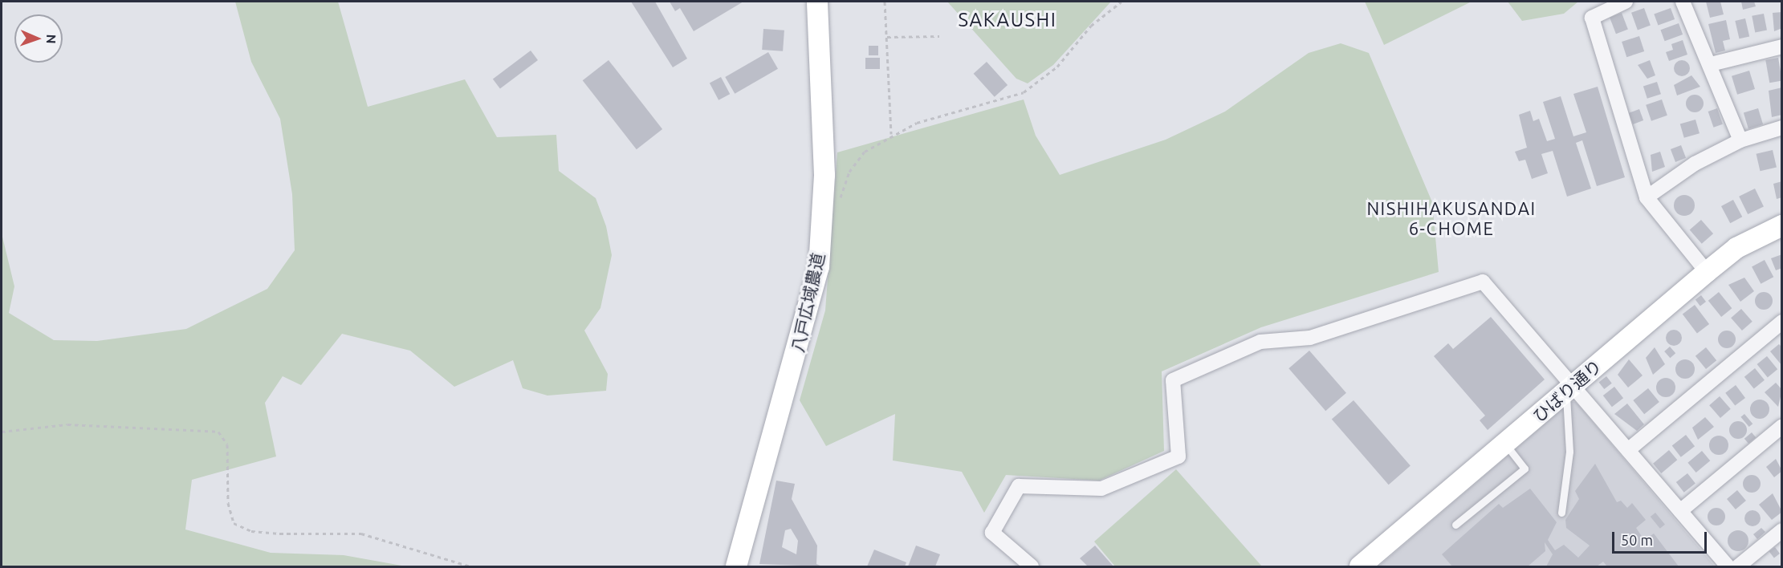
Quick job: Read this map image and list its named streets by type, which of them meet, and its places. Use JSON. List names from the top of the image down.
{
  "streets": {
    "street": ["八戸広域農道", "ひばり通り"]
  },
  "districts": ["SAKAUSHI", "NISHIHAKUSANDAI 6-CHOME"],
  "scale_bar": "50 m",
  "north": "right"
}
